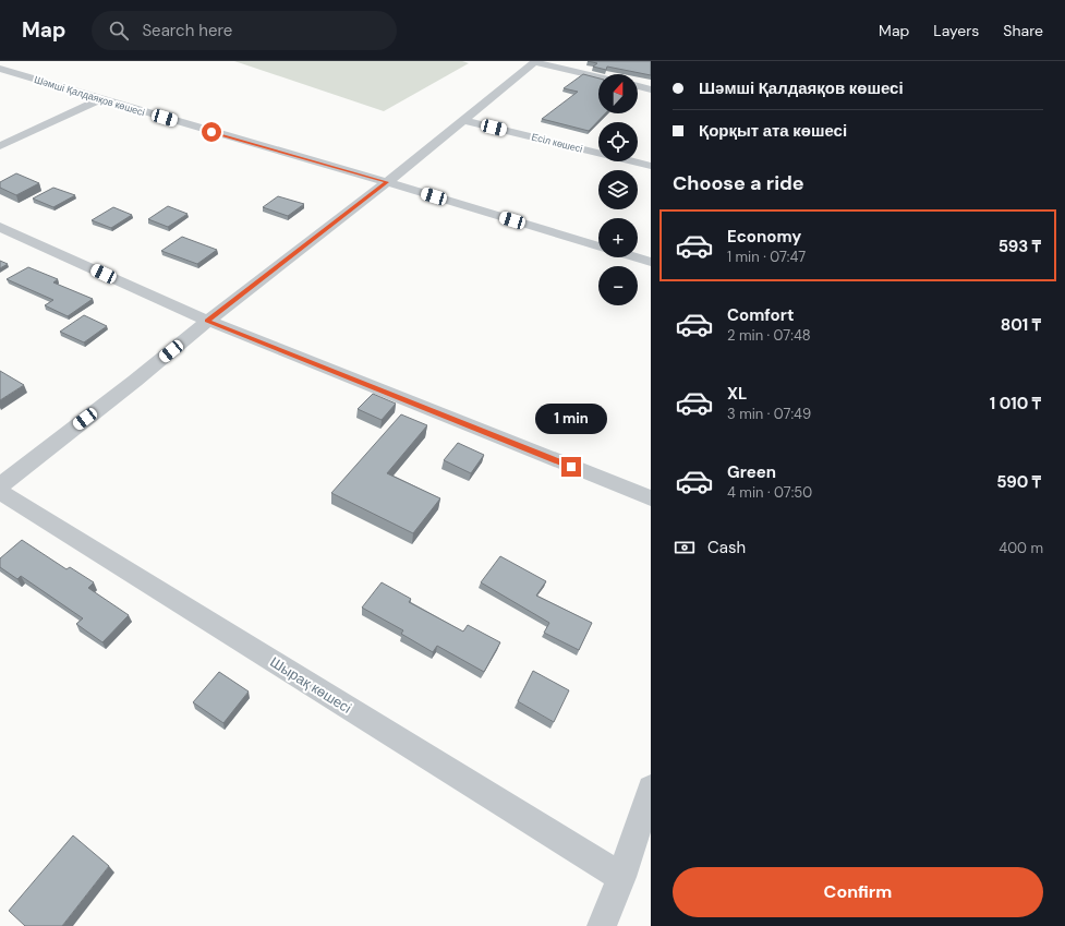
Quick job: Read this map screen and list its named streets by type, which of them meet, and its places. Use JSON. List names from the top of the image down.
{
  "streets": {
    "street": ["Шәмші Қалдаяқов көшесі", "Есіл көшесі", "Шырақ көшесі"]
  },
  "north": "top",
  "page": {
    "header": "Map",
    "search": "Search here",
    "nav": ["Map", "Layers", "Share"],
    "banner": ["Шәмші Қалдаяқов көшесі", "Қорқыт ата көшесі"],
    "map_buttons": ["+", "−"],
    "heading": "Choose a ride",
    "list": [
      {
        "name": "Economy",
        "note": "1 min · 07:47",
        "value": "593 ₸"
      },
      {
        "name": "Comfort",
        "note": "2 min · 07:48",
        "value": "801 ₸"
      },
      {
        "name": "XL",
        "note": "3 min · 07:49",
        "value": "1 010 ₸"
      },
      {
        "name": "Green",
        "note": "4 min · 07:50",
        "value": "590 ₸"
      }
    ],
    "bubble": "1 min",
    "pay": ["Cash", "400 m"],
    "buttons": "Confirm"
  }
}
